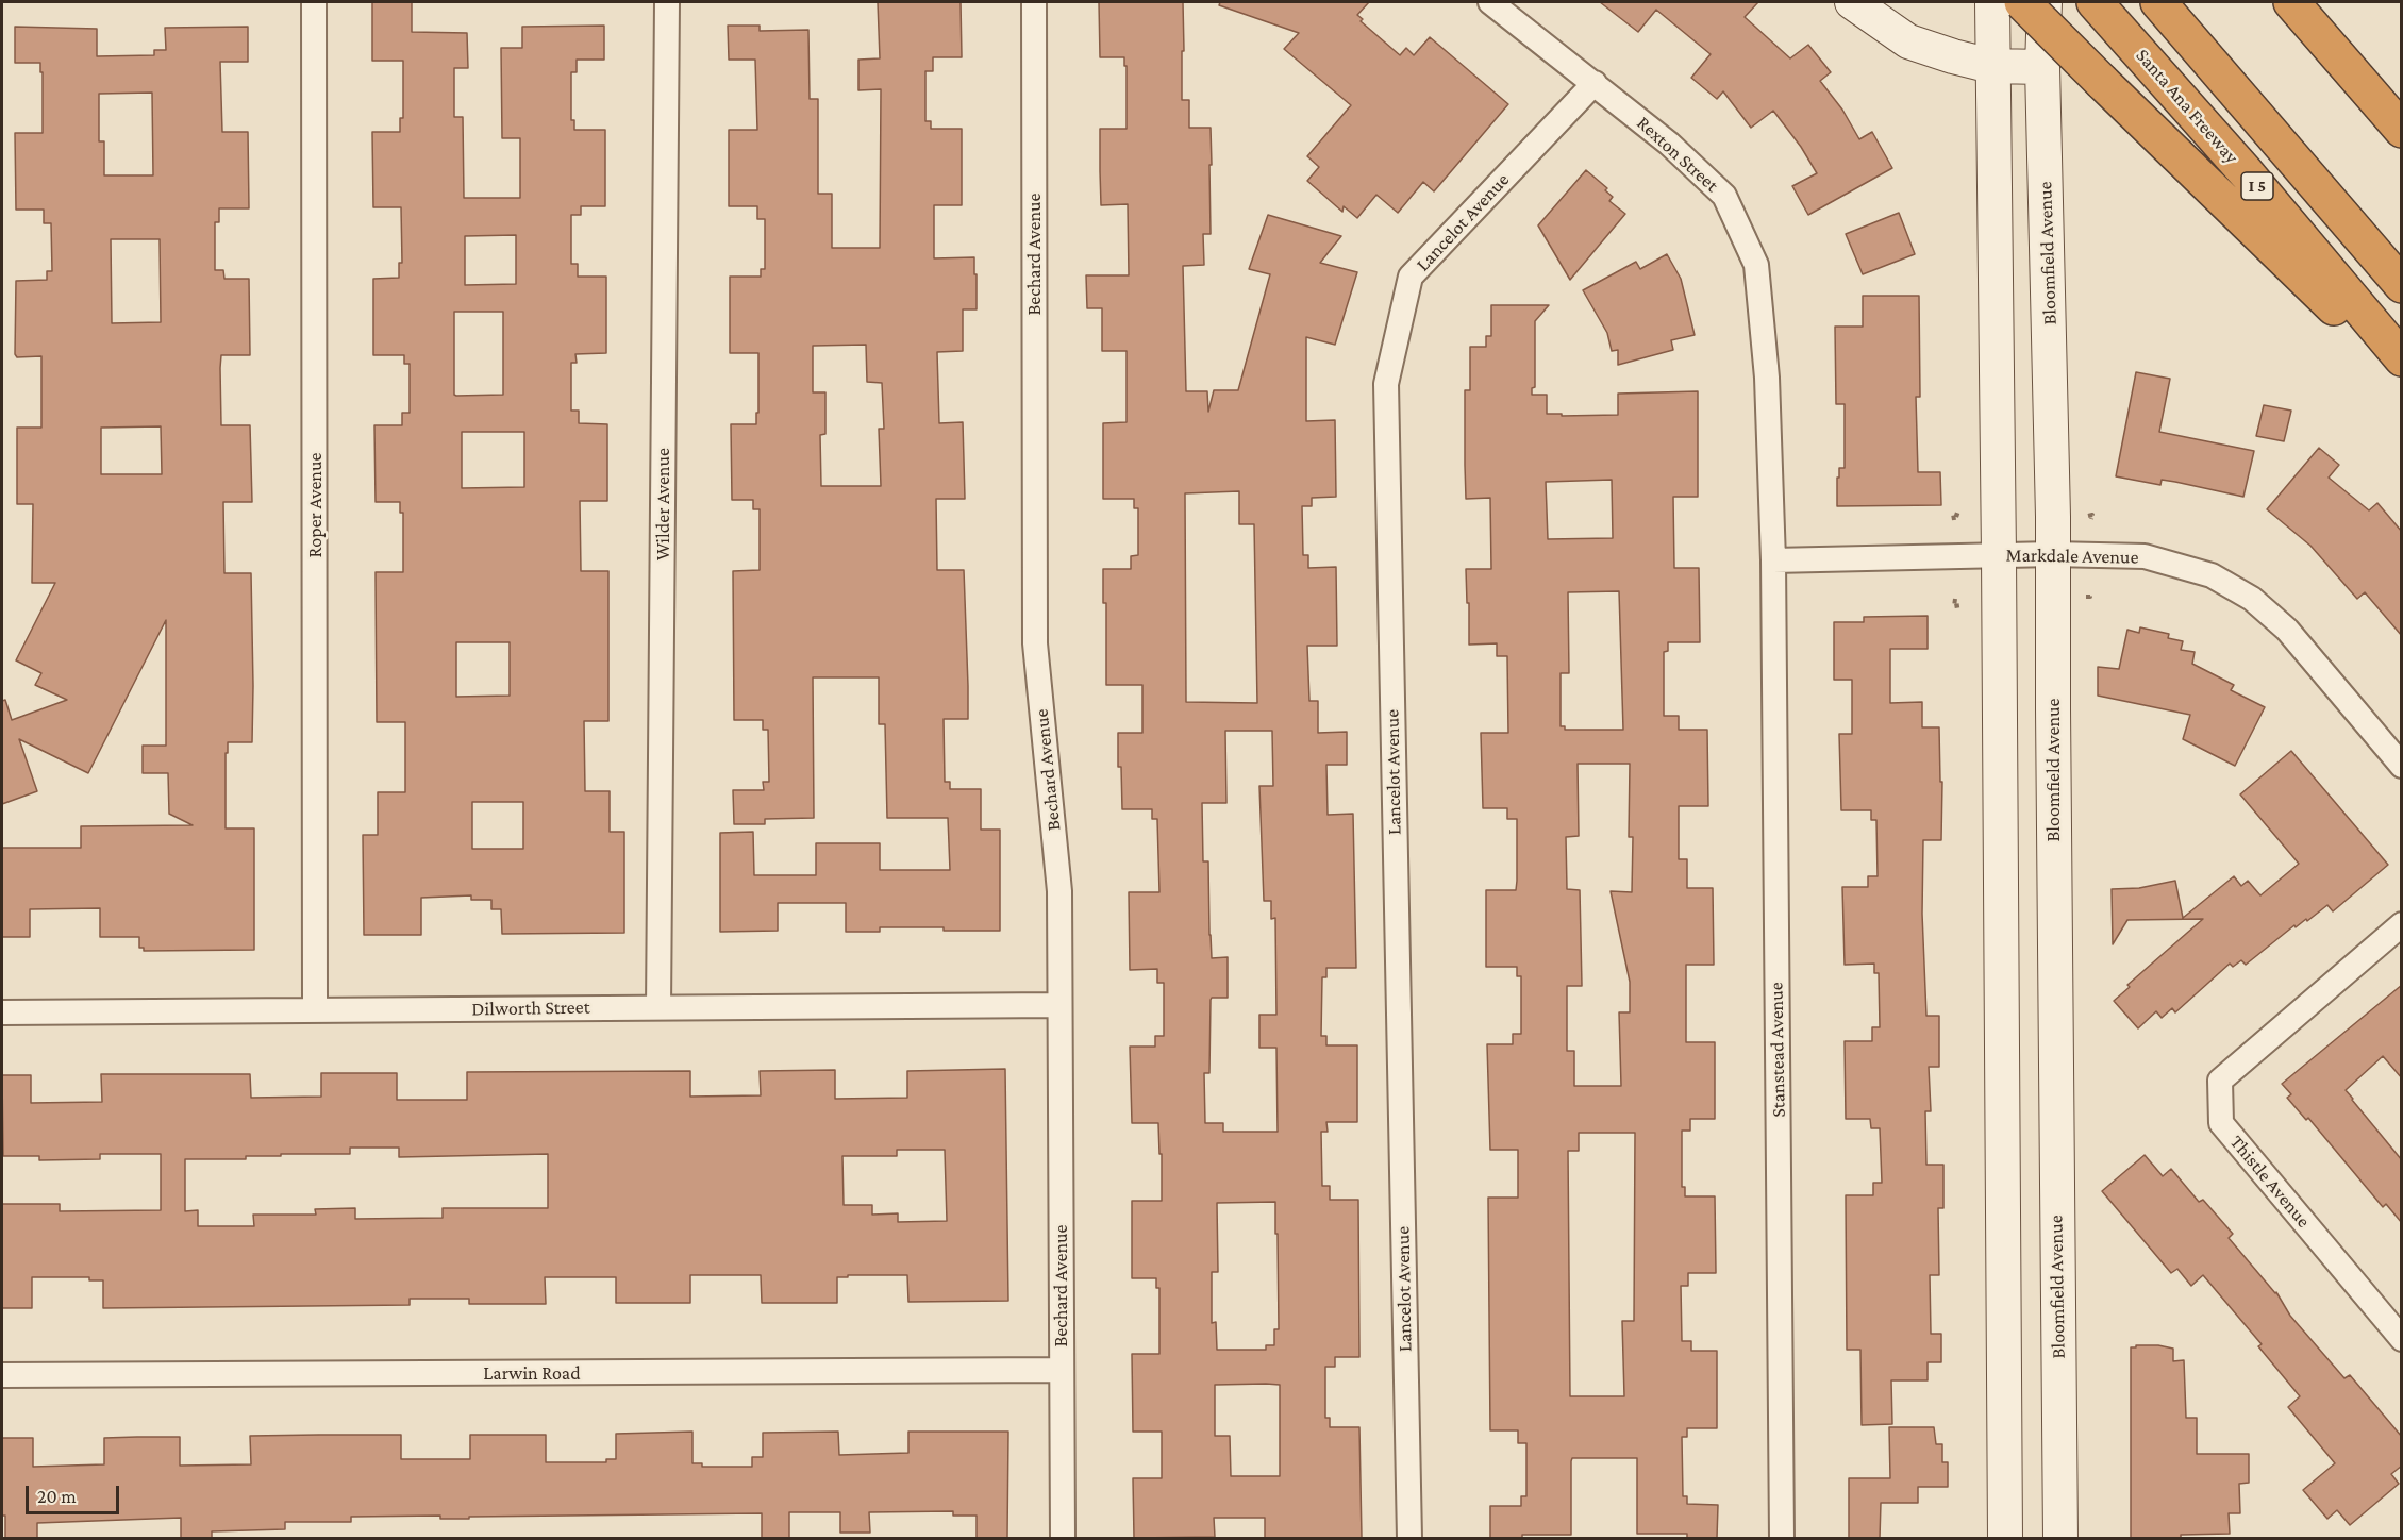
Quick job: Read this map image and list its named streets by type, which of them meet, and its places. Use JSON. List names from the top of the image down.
{
  "streets": {
    "highway": ["Santa Ana Freeway", "I 5"],
    "main road": ["Bloomfield Avenue"],
    "street": [
      "Rexton Street",
      "Lancelot Avenue",
      "Bechard Avenue",
      "Wilder Avenue",
      "Roper Avenue",
      "Markdale Avenue",
      "Dilworth Street",
      "Stanstead Avenue",
      "Thistle Avenue",
      "Larwin Road"
    ]
  },
  "crossings": [
    ["Rexton Street", "Lancelot Avenue"],
    ["Rexton Street", "Markdale Avenue"],
    ["Rexton Street", "Stanstead Avenue"],
    ["Bloomfield Avenue", "Markdale Avenue"],
    ["Bechard Avenue", "Dilworth Street"],
    ["Bechard Avenue", "Larwin Road"],
    ["Wilder Avenue", "Dilworth Street"],
    ["Roper Avenue", "Dilworth Street"],
    ["Markdale Avenue", "Stanstead Avenue"]
  ],
  "scale_bar": "20 m"
}
